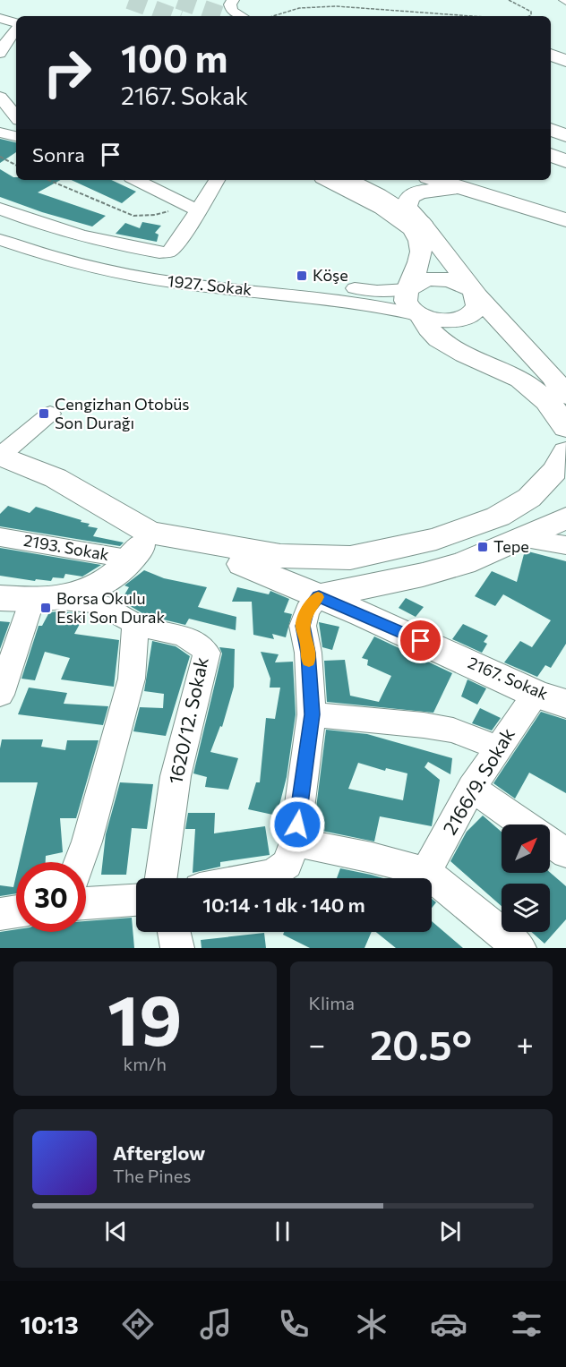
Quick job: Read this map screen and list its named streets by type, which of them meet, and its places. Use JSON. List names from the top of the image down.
{
  "streets": {
    "main road": ["2167. Sokak", "1620/12. Sokak"],
    "street": ["1927. Sokak", "2193. Sokak", "2166/9. Sokak"]
  },
  "crossings": [
    ["2193. Sokak", "1620/12. Sokak"],
    ["2167. Sokak", "2166/9. Sokak"]
  ],
  "places": {
    "transit": [
      "Köşe",
      "Cengizhan Otobüs Son Durağı",
      "Tepe",
      "Borsa Okulu Eski Son Durak"
    ]
  },
  "north": "top right",
  "page": {
    "turn": ["100 m", "2167. Sokak"],
    "then": "Sonra",
    "limit": "30",
    "trip": "10:14 · 1 dk · 140 m",
    "tile": [
      ["19", "km/h"],
      "Klima"
    ],
    "heat": ["−", "20.5°", "+"],
    "song": ["Afterglow", "The Pines"],
    "tabs": "10:13"
  }
}
